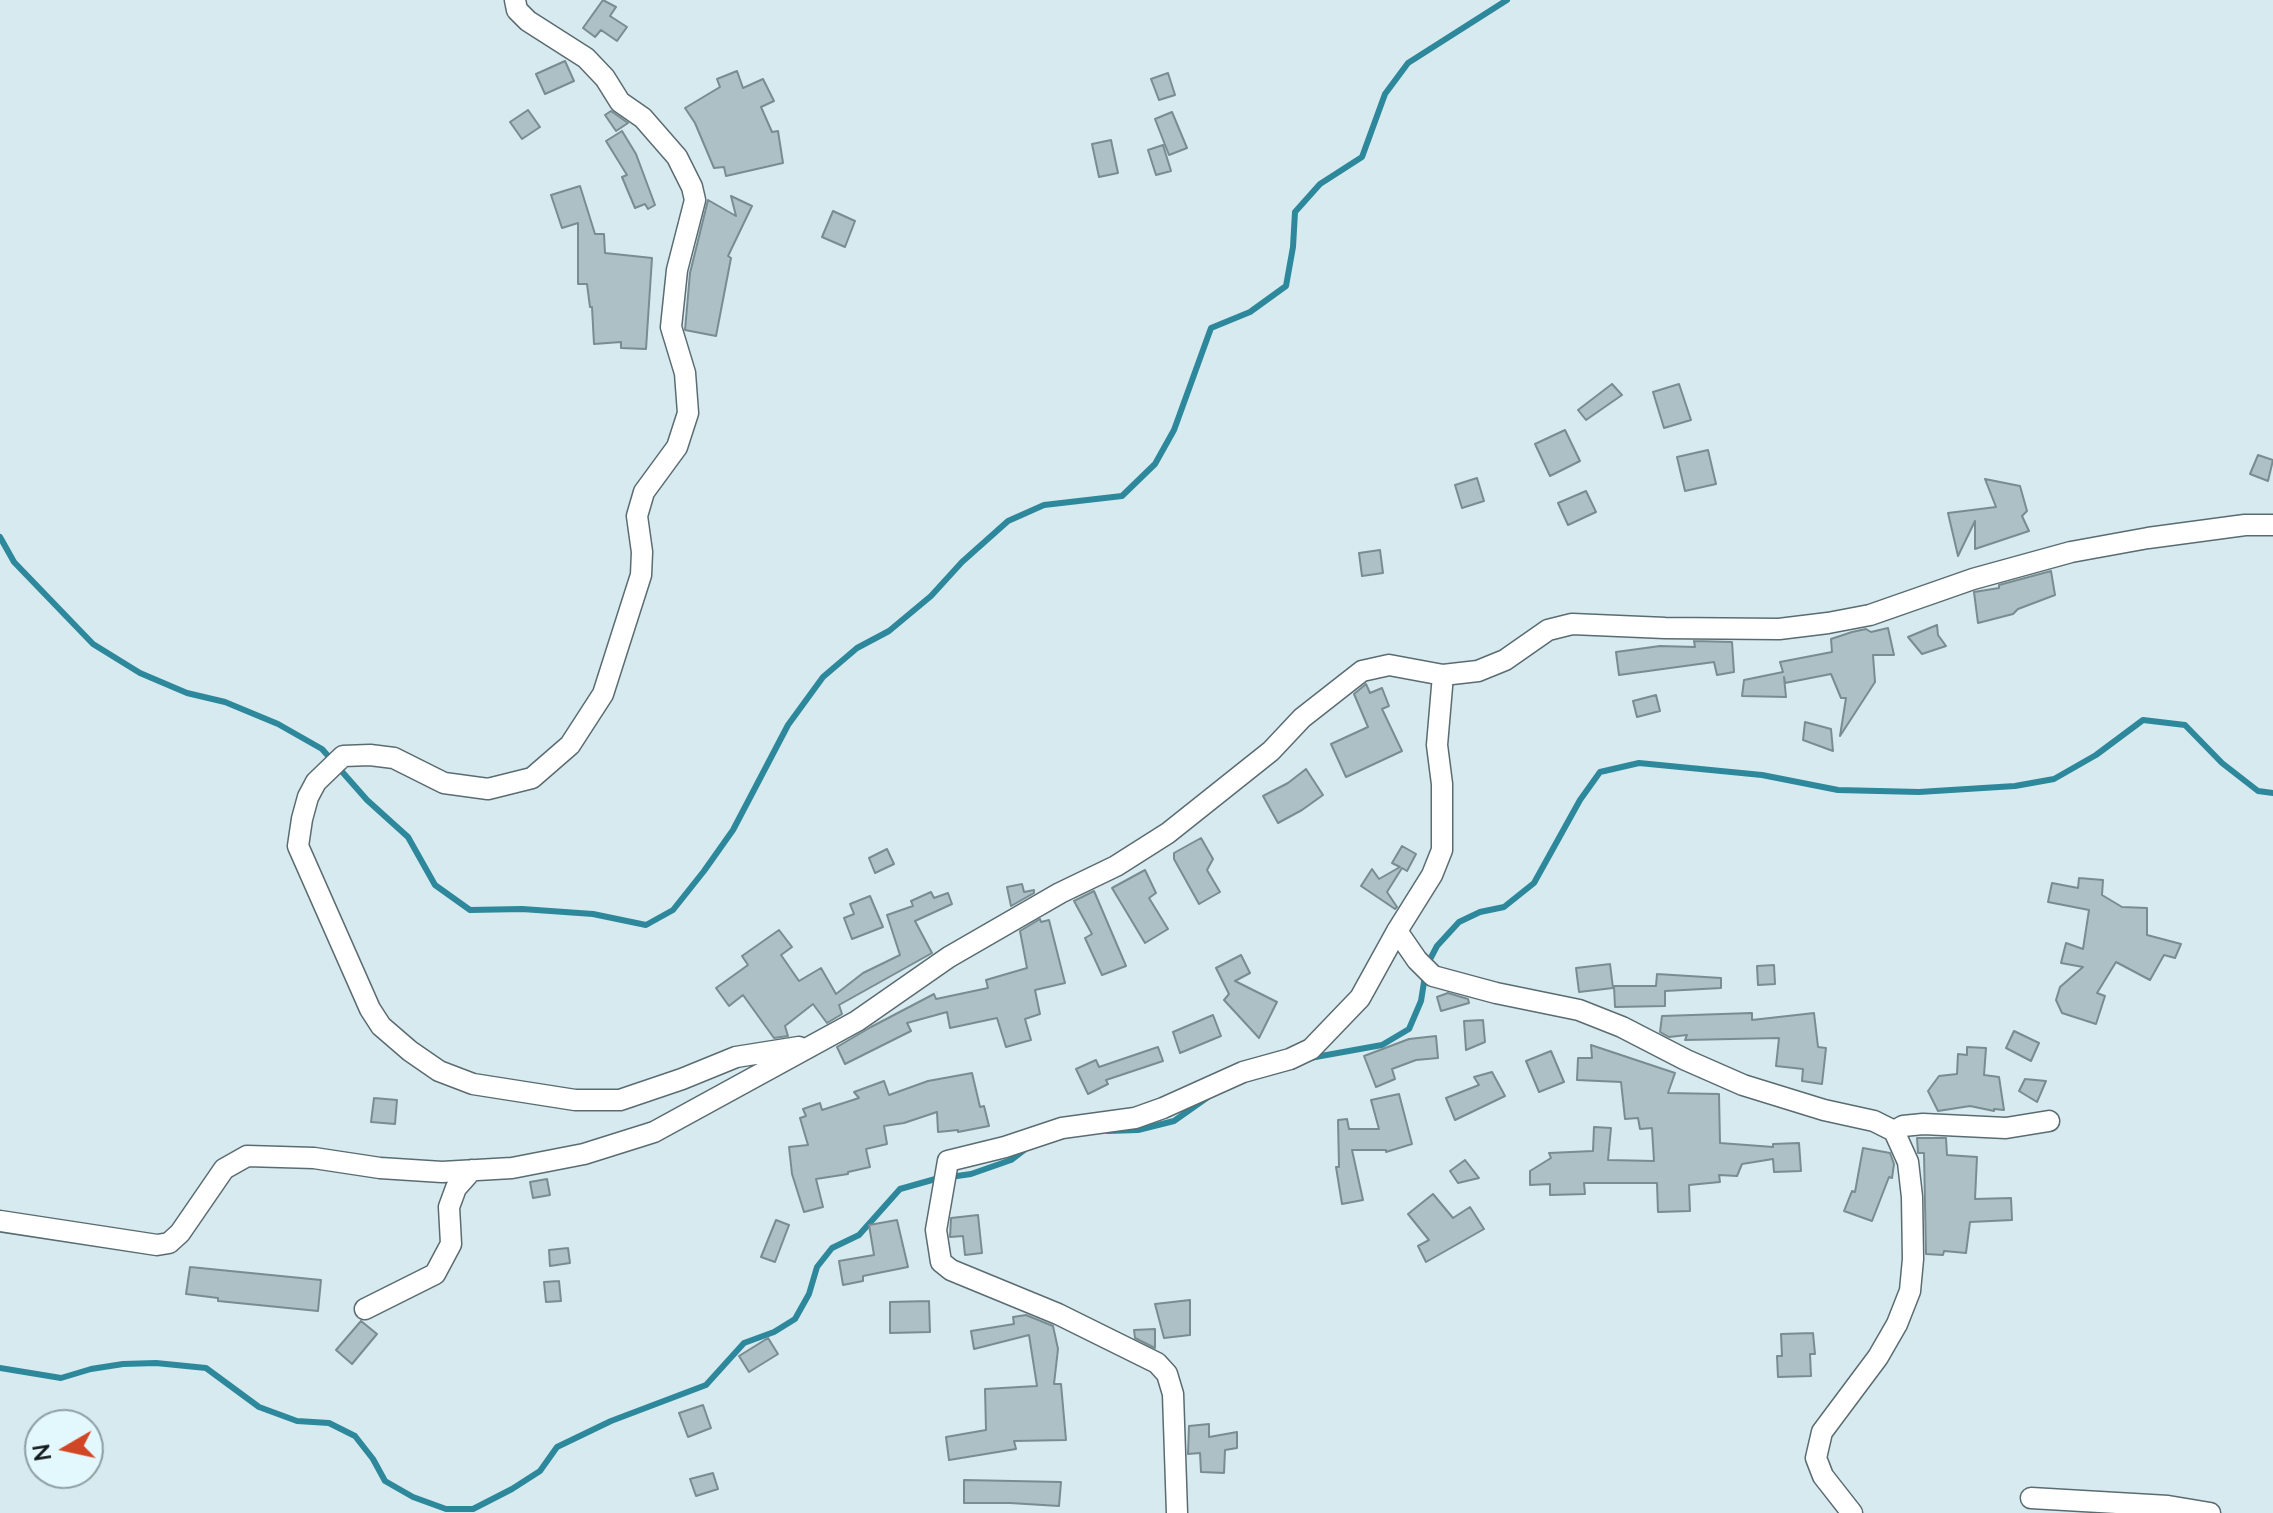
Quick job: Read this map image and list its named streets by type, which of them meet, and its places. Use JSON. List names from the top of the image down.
{
  "north": "left"
}
